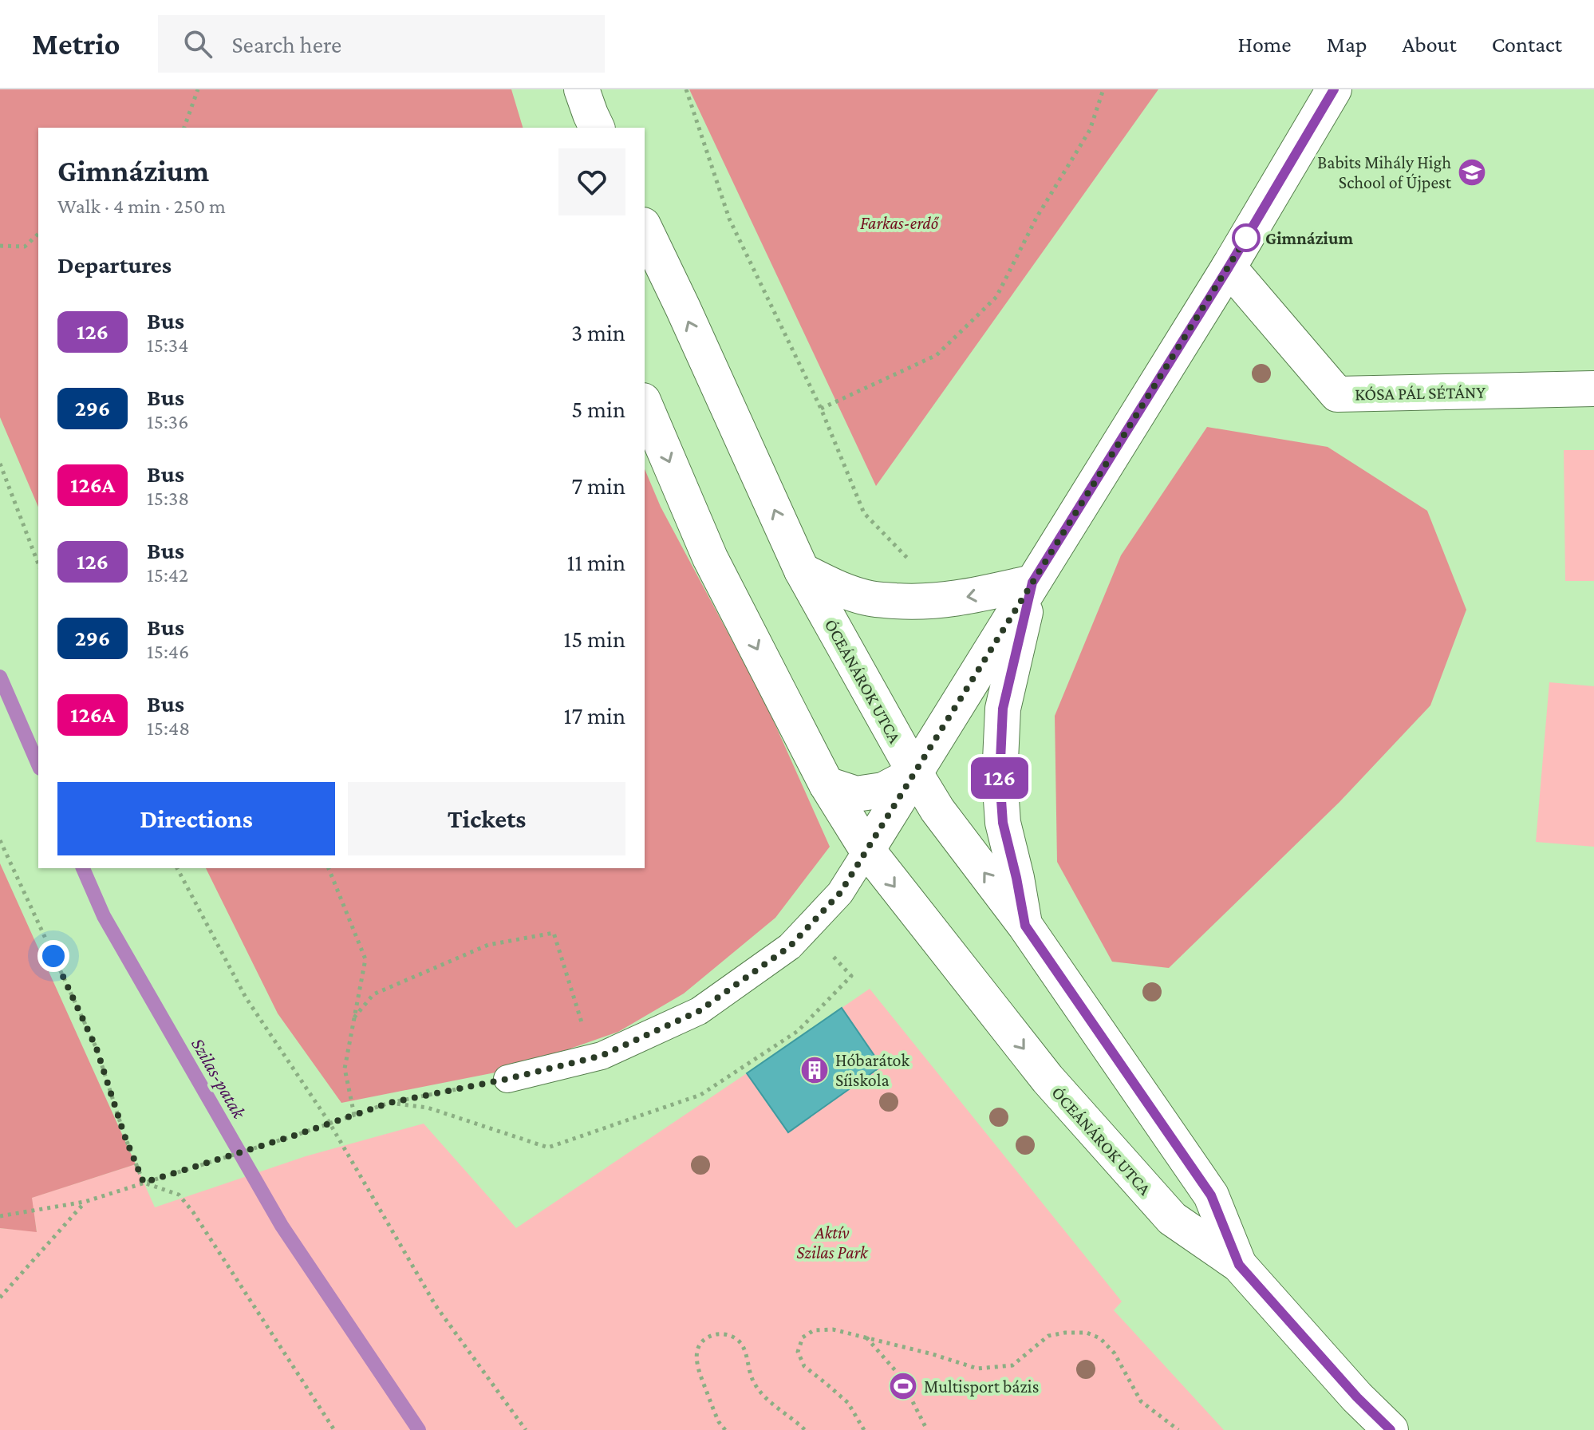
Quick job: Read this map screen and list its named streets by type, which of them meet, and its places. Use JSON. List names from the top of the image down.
{
  "streets": {
    "street": ["KÓSA PÁL SÉTÁNY", "ÓCEÁNÁROK UTCA"]
  },
  "water": ["Szilas-patak"],
  "parks": ["Farkas-erdő", "Aktív Szilas Park"],
  "places": {
    "school or university": ["Babits Mihály High School of Újpest"],
    "other": ["Gimnázium"],
    "building": ["Hóbarátok Síiskola"],
    "sports": ["Multisport bázis"]
  },
  "lines": ["bus line 126"],
  "page": {
    "header": "Metrio",
    "search": "Search here",
    "nav": [
      "Home",
      "Map",
      "About",
      "Contact"
    ],
    "on_map": "126",
    "heading": [
      ["Gimnázium", "Walk · 4 min · 250 m"],
      "Departures"
    ],
    "list": [
      {
        "mark": "126",
        "name": "Bus",
        "note": "15:34",
        "value": "3 min"
      },
      {
        "mark": "296",
        "name": "Bus",
        "note": "15:36",
        "value": "5 min"
      },
      {
        "mark": "126A",
        "name": "Bus",
        "note": "15:38",
        "value": "7 min"
      },
      {
        "mark": "126",
        "name": "Bus",
        "note": "15:42",
        "value": "11 min"
      },
      {
        "mark": "296",
        "name": "Bus",
        "note": "15:46",
        "value": "15 min"
      },
      {
        "mark": "126A",
        "name": "Bus",
        "note": "15:48",
        "value": "17 min"
      }
    ],
    "buttons": ["Directions", "Tickets"]
  }
}
